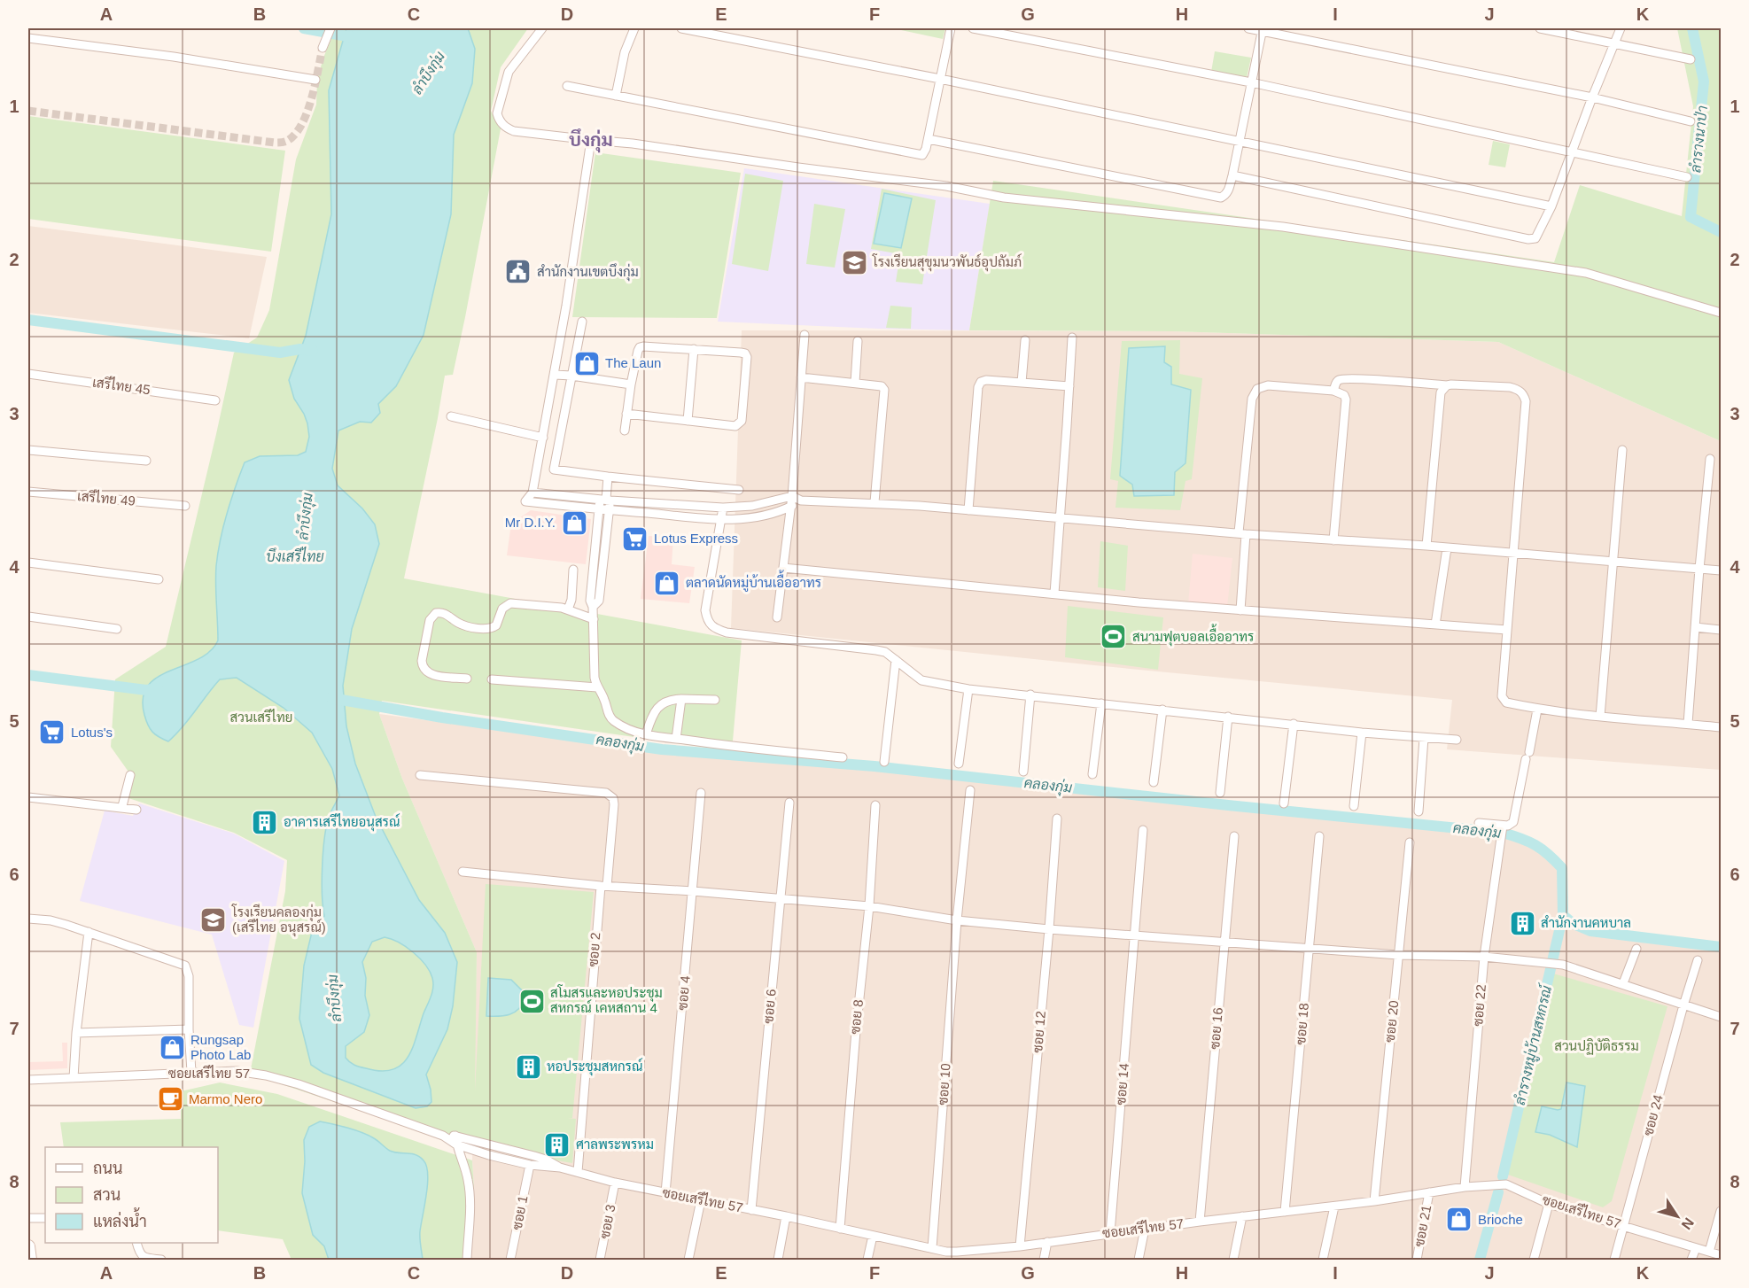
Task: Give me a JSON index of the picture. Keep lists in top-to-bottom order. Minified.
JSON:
{"streets":{"street":["เสรีไทย 45","เสรีไทย 49","ซอย 2","ซอย 4","ซอย 22","ซอย 6","ซอย 8","ซอย 20","ซอย 18","ซอย 16","ซอย 12","ซอยเสรีไทย 57","ซอย 10","ซอย 14","ซอย 24","ซอย 1","ซอย 3","ซอย 21"]},"crossings":[["ซอย 2","ซอยเสรีไทย 57"],["ซอย 4","ซอยเสรีไทย 57"],["ซอย 22","ซอยเสรีไทย 57"],["ซอย 6","ซอยเสรีไทย 57"],["ซอย 8","ซอยเสรีไทย 57"],["ซอย 20","ซอยเสรีไทย 57"],["ซอย 18","ซอยเสรีไทย 57"],["ซอย 16","ซอยเสรีไทย 57"],["ซอย 12","ซอยเสรีไทย 57"],["ซอยเสรีไทย 57","ซอย 10"],["ซอยเสรีไทย 57","ซอย 14"],["ซอยเสรีไทย 57","ซอย 24"],["ซอยเสรีไทย 57","ซอย 1"],["ซอยเสรีไทย 57","ซอย 3"],["ซอยเสรีไทย 57","ซอย 21"]],"districts":["บึงกุ่ม"],"water":["ลำบึงกุ่ม","ลำรางนาป่า","บึงเสรีไทย","คลองกุ่ม","ลำรางหมู่บ้านสหกรณ์"],"parks":["สวนเสรีไทย","สวนปฏิบัติธรรม"],"places":{"school or university":["โรงเรียนสุขุมนวพันธ์อุปถัมภ์","โรงเรียนคลองกุ่ม (เสรีไทย อนุสรณ์)"],"public building":["สำนักงานเขตบึงกุ่ม"],"shop":["The Laun","Mr D.I.Y.","ตลาดนัดหมู่บ้านเอื้ออาทร","Rungsap Photo Lab","Brioche"],"supermarket":["Lotus Express","Lotus's"],"sports":["สนามฟุตบอลเอื้ออาทร","สโมสรและหอประชุม สหกรณ์ เคหสถาน 4"],"building":["อาคารเสรีไทยอนุสรณ์","สำนักงานคหบาล","หอประชุมสหกรณ์","ศาลพระพรหม"],"cafe":["Marmo Nero"]},"legend":["ถนน","สวน","แหล่งน้ำ"],"north":"bottom right","grid":{"columns":["A","B","C","D","E","F","G","H","I","J","K"],"rows":["1","2","3","4","5","6","7","8"]}}
